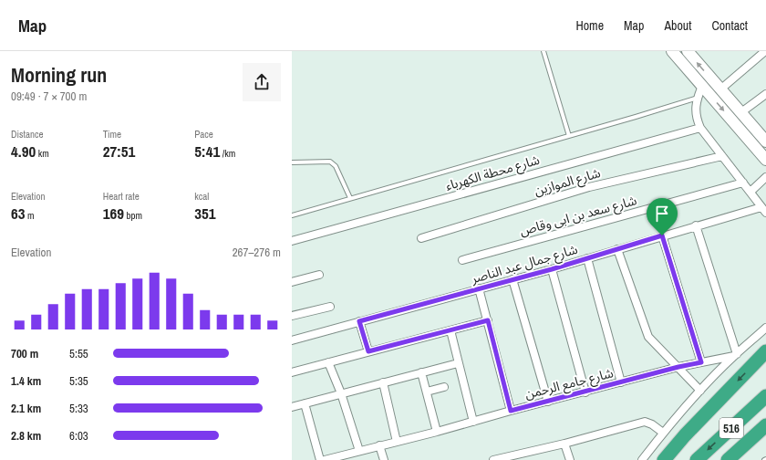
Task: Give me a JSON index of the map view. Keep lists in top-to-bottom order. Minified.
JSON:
{"streets":{"highway":["516"],"street":["شارع محطة الكهرباء","شارع الموازين","شارع سعد بن ابى وقاص","شارع جمال عبد الناصر","شارع جامع الرحمن"]},"page":{"header":"Map","nav":["Home","Map","About","Contact"],"heading":["Morning run","09:49 · 7 × 700 m"],"stats":[["Distance","4.90 km"],["Time","27:51"],["Pace","5:41 /km"],["Elevation","63 m"],["Heart rate","169 bpm"],["kcal","351"]],"chart":["Elevation","267–276 m"],"list":[{"name":"700 m","note":"5:55"},{"name":"1.4 km","note":"5:35"},{"name":"2.1 km","note":"5:33"},{"name":"2.8 km","note":"6:03"}]}}
